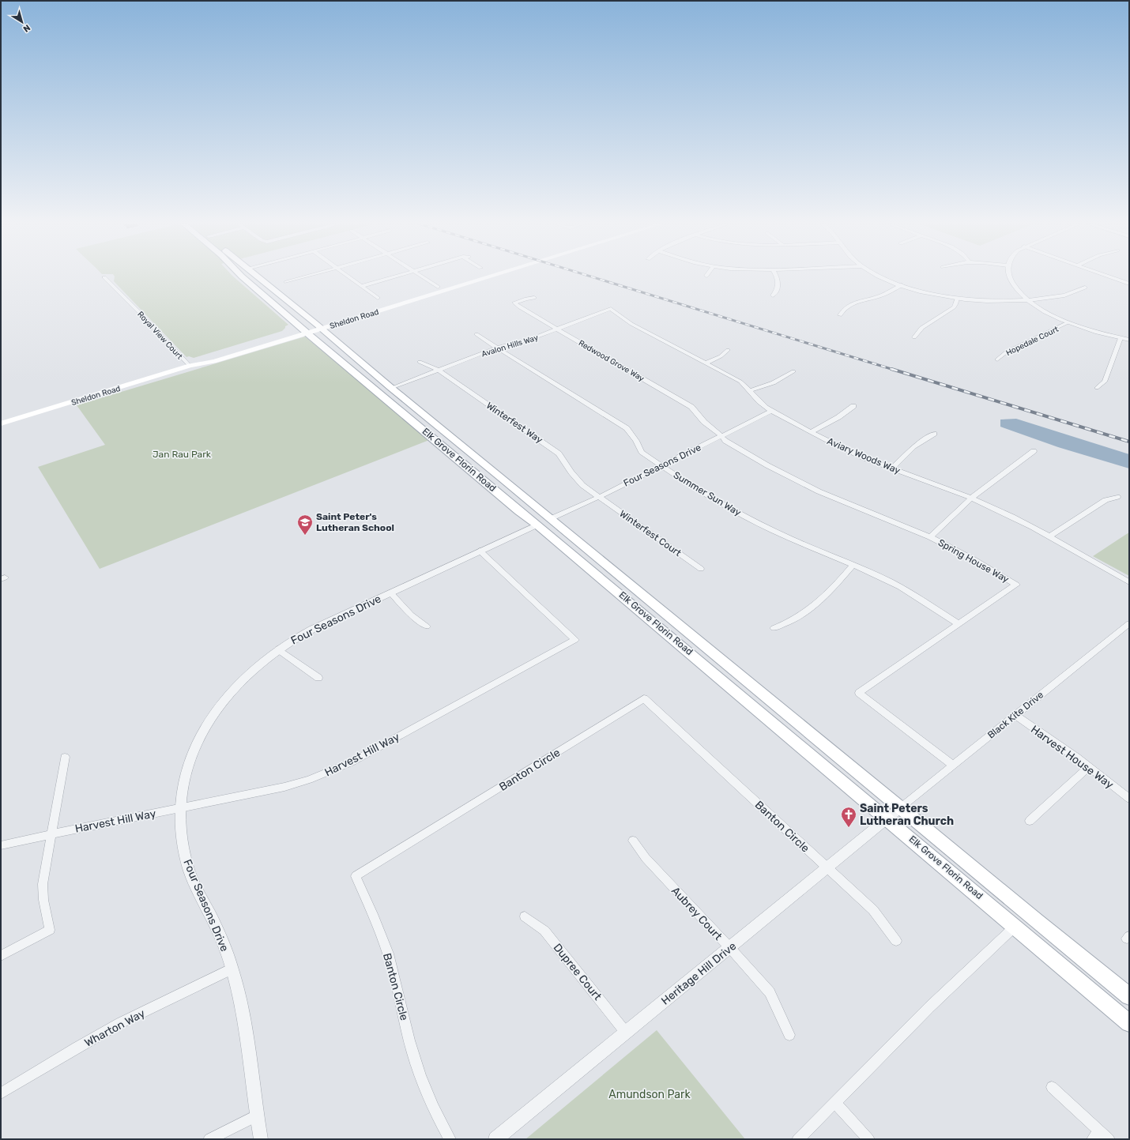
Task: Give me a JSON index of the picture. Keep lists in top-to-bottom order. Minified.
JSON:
{"streets":{"main road":["Sheldon Road","Elk Grove Florin Road"],"street":["Royal View Court","Hopedale Court","Avalon Hills Way","Redwood Grove Way","Winterfest Way","Aviary Woods Way","Four Seasons Drive","Summer Sun Way","Winterfest Court","Spring House Way","Black Kite Drive","Harvest Hill Way","Harvest House Way","Banton Circle","Aubrey Court","Dupree Court","Heritage Hill Drive","Wharton Way"]},"crossings":[["Sheldon Road","Royal View Court"],["Sheldon Road","Elk Grove Florin Road"],["Avalon Hills Way","Redwood Grove Way"],["Avalon Hills Way","Winterfest Way"],["Avalon Hills Way","Aviary Woods Way"],["Avalon Hills Way","Elk Grove Florin Road"],["Avalon Hills Way","Summer Sun Way"],["Redwood Grove Way","Four Seasons Drive"],["Redwood Grove Way","Spring House Way"],["Winterfest Way","Four Seasons Drive"],["Winterfest Way","Winterfest Court"],["Aviary Woods Way","Four Seasons Drive"],["Elk Grove Florin Road","Four Seasons Drive"],["Elk Grove Florin Road","Black Kite Drive"],["Elk Grove Florin Road","Heritage Hill Drive"],["Four Seasons Drive","Summer Sun Way"],["Four Seasons Drive","Winterfest Court"],["Four Seasons Drive","Spring House Way"],["Four Seasons Drive","Harvest Hill Way"],["Four Seasons Drive","Wharton Way"],["Summer Sun Way","Spring House Way"],["Spring House Way","Black Kite Drive"],["Black Kite Drive","Harvest House Way"],["Black Kite Drive","Heritage Hill Drive"],["Banton Circle","Heritage Hill Drive"],["Aubrey Court","Heritage Hill Drive"],["Dupree Court","Heritage Hill Drive"]],"parks":["Jan Rau Park","Amundson Park"],"places":{"school or university":["Saint Peter's Lutheran School"],"church":["Saint Peters Lutheran Church"]},"north":"bottom right"}
